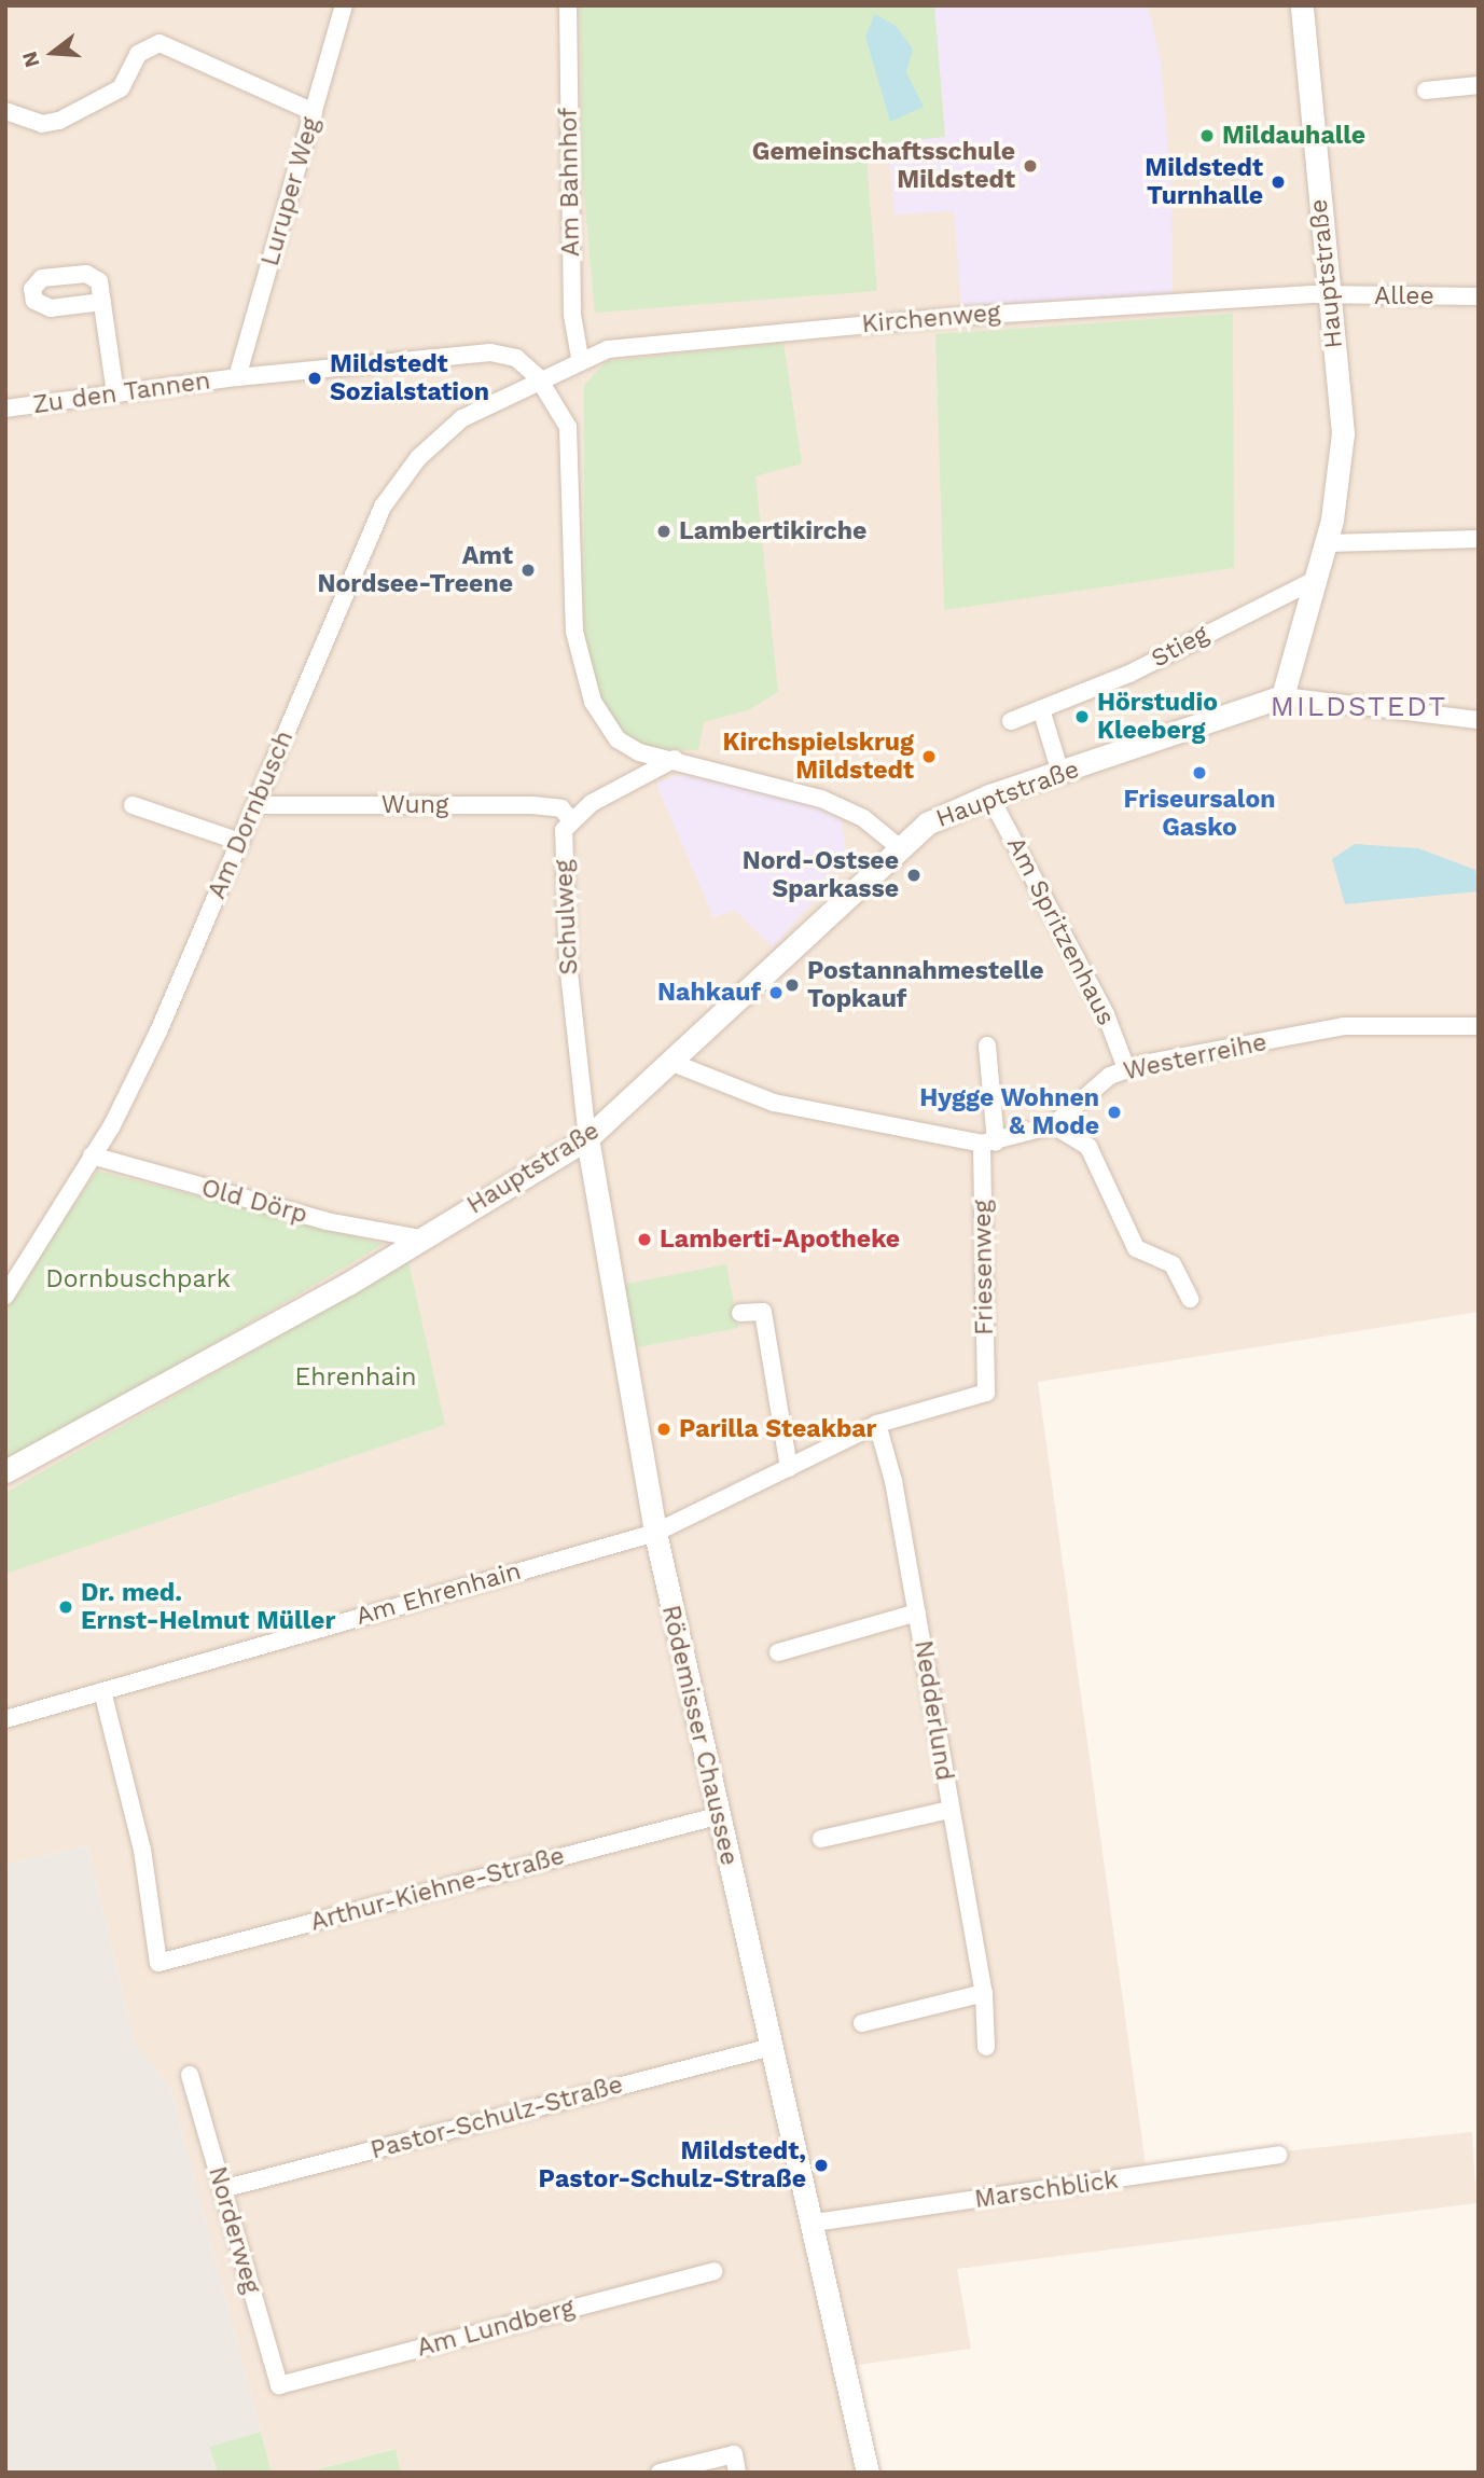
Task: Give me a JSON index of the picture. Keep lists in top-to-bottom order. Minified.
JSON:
{"streets":{"street":["Am Bahnhof","Luruper Weg","Hauptstraße","Allee","Kirchenweg","Zu den Tannen","Stieg","Wung","Am Dornbusch","Schulweg","Am Spritzenhaus","Westerreihe","Old Dörp","Friesenweg","Am Ehrenhain","Nedderlund","Rödemisser Chaussee","Arthur-Kiehne-Straße","Pastor-Schulz-Straße","Marschblick","Norderweg","Am Lundberg"]},"crossings":[["Am Bahnhof","Kirchenweg"],["Luruper Weg","Zu den Tannen"],["Hauptstraße","Allee"],["Hauptstraße","Kirchenweg"],["Hauptstraße","Stieg"],["Hauptstraße","Schulweg"],["Hauptstraße","Am Spritzenhaus"],["Hauptstraße","Westerreihe"],["Hauptstraße","Old Dörp"],["Hauptstraße","Rödemisser Chaussee"],["Allee","Kirchenweg"],["Kirchenweg","Am Dornbusch"],["Wung","Am Dornbusch"],["Wung","Schulweg"],["Am Dornbusch","Old Dörp"],["Schulweg","Rödemisser Chaussee"],["Am Spritzenhaus","Westerreihe"],["Westerreihe","Friesenweg"],["Friesenweg","Am Ehrenhain"],["Am Ehrenhain","Nedderlund"],["Am Ehrenhain","Rödemisser Chaussee"],["Am Ehrenhain","Arthur-Kiehne-Straße"],["Rödemisser Chaussee","Arthur-Kiehne-Straße"],["Rödemisser Chaussee","Pastor-Schulz-Straße"],["Rödemisser Chaussee","Marschblick"],["Pastor-Schulz-Straße","Norderweg"],["Norderweg","Am Lundberg"]],"districts":["MILDSTEDT"],"parks":["Dornbuschpark","Ehrenhain"],"places":["Mildauhalle","Gemeinschaftsschule Mildstedt","Mildstedt Turnhalle","Mildstedt Sozialstation","Lambertikirche","Amt Nordsee-Treene","Hörstudio Kleeberg","Kirchspielskrug Mildstedt","Friseursalon Gasko","Nord-Ostsee Sparkasse","Postannahmestelle Topkauf","Nahkauf","Hygge Wohnen & Mode","Lamberti-Apotheke","Parilla Steakbar","Dr. med. Ernst-Helmut Müller","Mildstedt, Pastor-Schulz-Straße"],"north":"left"}
